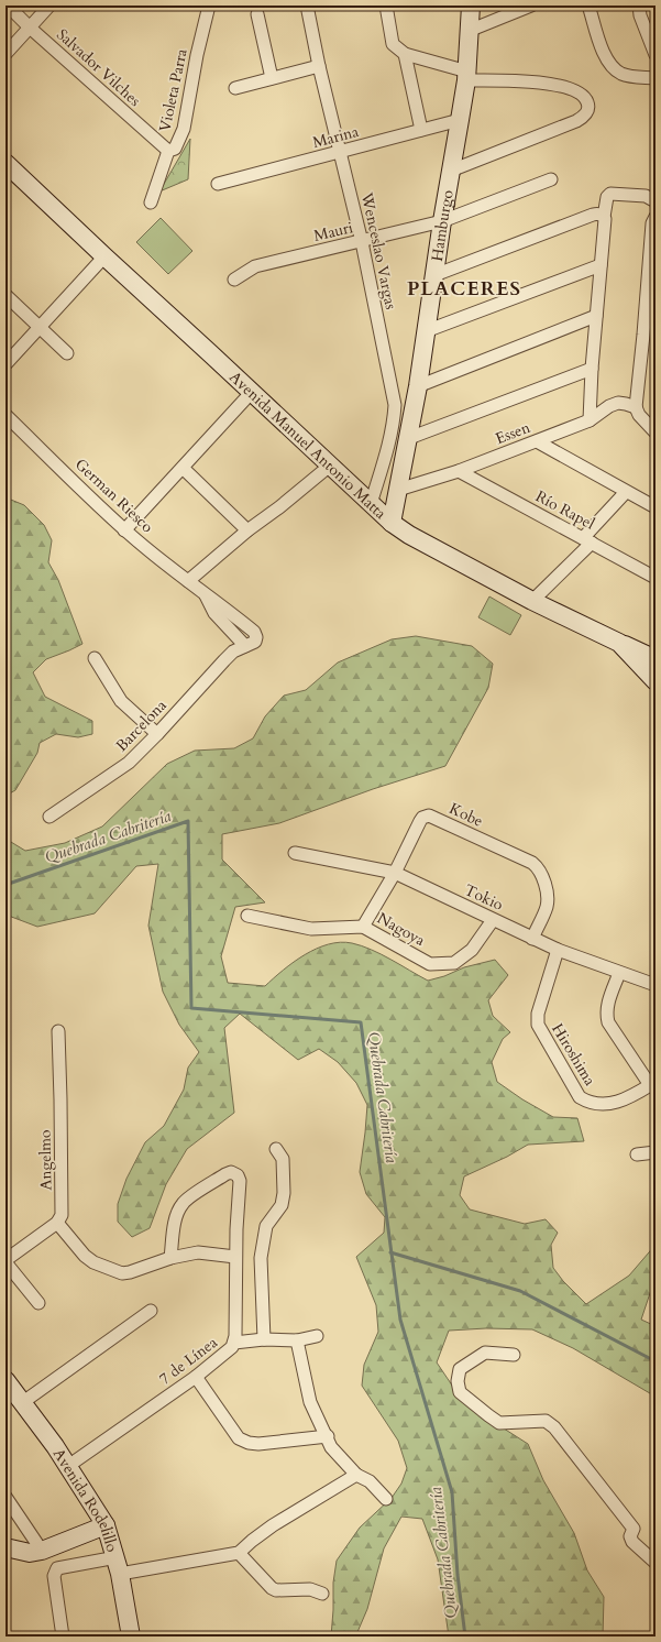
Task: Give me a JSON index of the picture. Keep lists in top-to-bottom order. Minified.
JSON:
{"streets":{"street":["Salvador Vilches","Violeta Parra","Marina","Hamburgo","Mauri","Wenceslao Vargas","Essen","Avenida Manuel Antonio Matta","German Riesco","Río Rapel","Barcelona","Kobe","Tokio","Nagoya","Hiroshima","Angelmo","7 de Línea","Avenida Rodelillo"]},"crossings":[["Salvador Vilches","Violeta Parra"],["Marina","Hamburgo"],["Marina","Wenceslao Vargas"],["Hamburgo","Mauri"],["Hamburgo","Essen"],["Hamburgo","Avenida Manuel Antonio Matta"],["Mauri","Wenceslao Vargas"],["Wenceslao Vargas","Avenida Manuel Antonio Matta"],["Essen","Río Rapel"],["German Riesco","Barcelona"],["Kobe","Tokio"],["Kobe","Nagoya"],["Tokio","Nagoya"],["Tokio","Hiroshima"],["7 de Línea","Avenida Rodelillo"]],"districts":["PLACERES"],"water":["Quebrada Cabritería"]}
